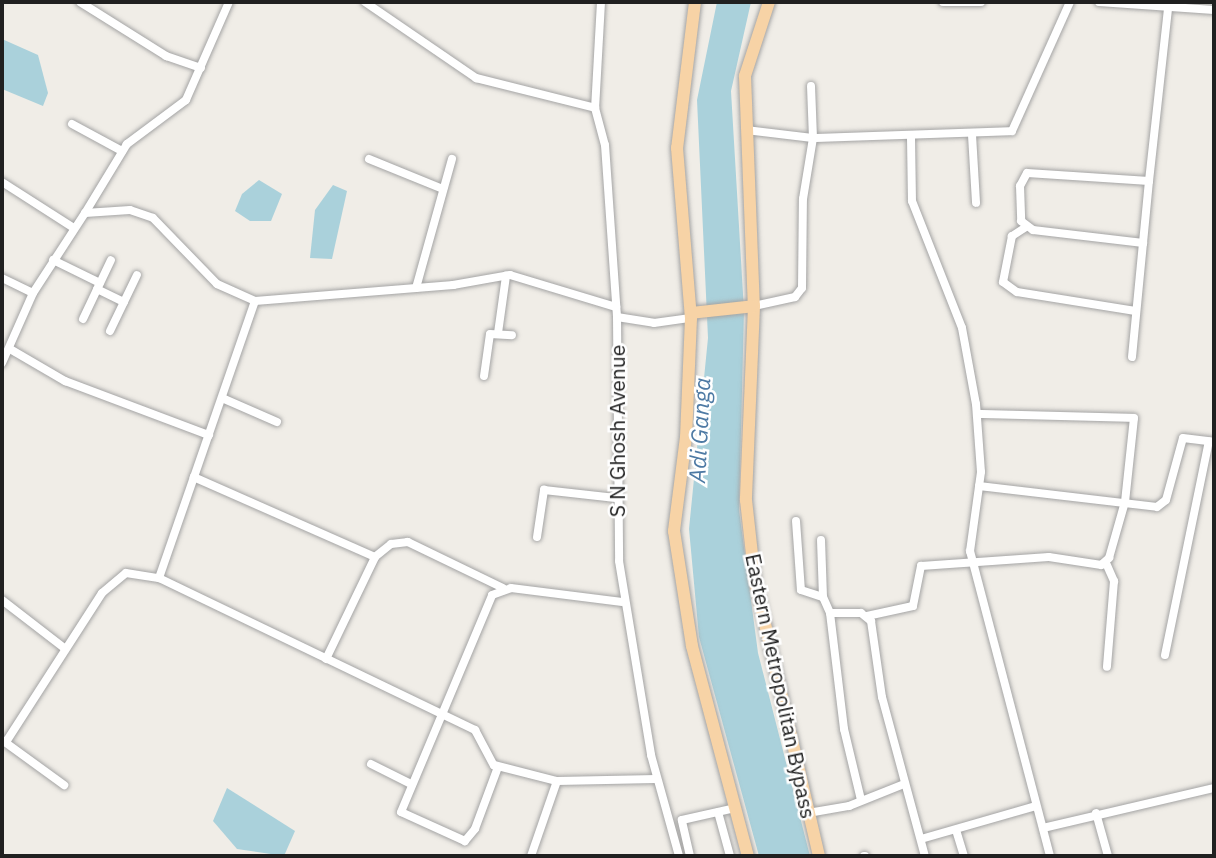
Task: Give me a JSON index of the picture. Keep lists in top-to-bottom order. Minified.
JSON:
{"streets":{"main road":["Eastern Metropolitan Bypass"],"street":["S N Ghosh Avenue"]},"water":["Adi Ganga"]}
